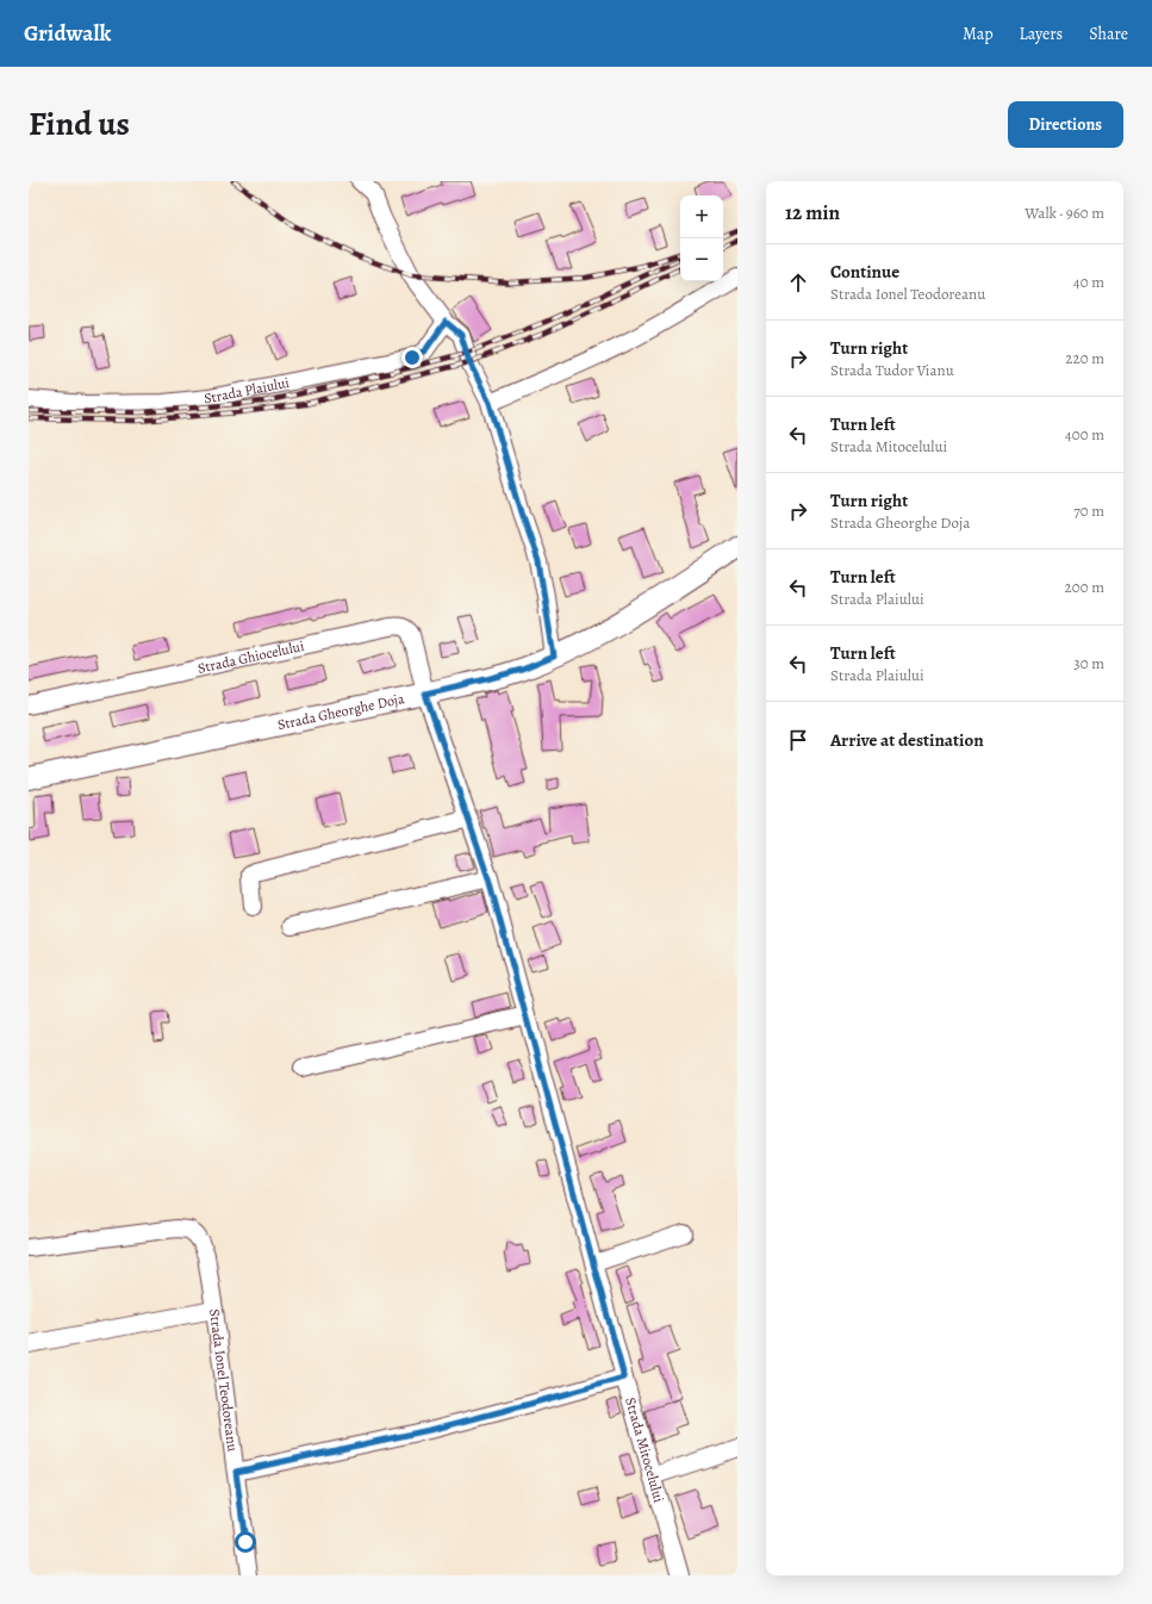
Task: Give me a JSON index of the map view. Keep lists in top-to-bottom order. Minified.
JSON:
{"streets":{"main road":["Strada Gheorghe Doja"],"street":["Strada Plaiului","Strada Ghiocelului","Strada Ionel Teodoreanu","Strada Mitocelului"]},"crossings":[["Strada Ghiocelului","Strada Gheorghe Doja"],["Strada Ghiocelului","Strada Mitocelului"],["Strada Gheorghe Doja","Strada Mitocelului"]],"page":{"header":"Gridwalk","nav":["Map","Layers","Share"],"title":"Find us","buttons":"Directions","heading":["12 min","Walk · 960 m"],"map_buttons":["+","−"],"list":[["Continue","Strada Ionel Teodoreanu","40 m"],["Turn right","Strada Tudor Vianu","220 m"],["Turn left","Strada Mitocelului","400 m"],["Turn right","Strada Gheorghe Doja","70 m"],["Turn left","Strada Plaiului","200 m"],["Turn left","Strada Plaiului","30 m"],"Arrive at destination"]}}
